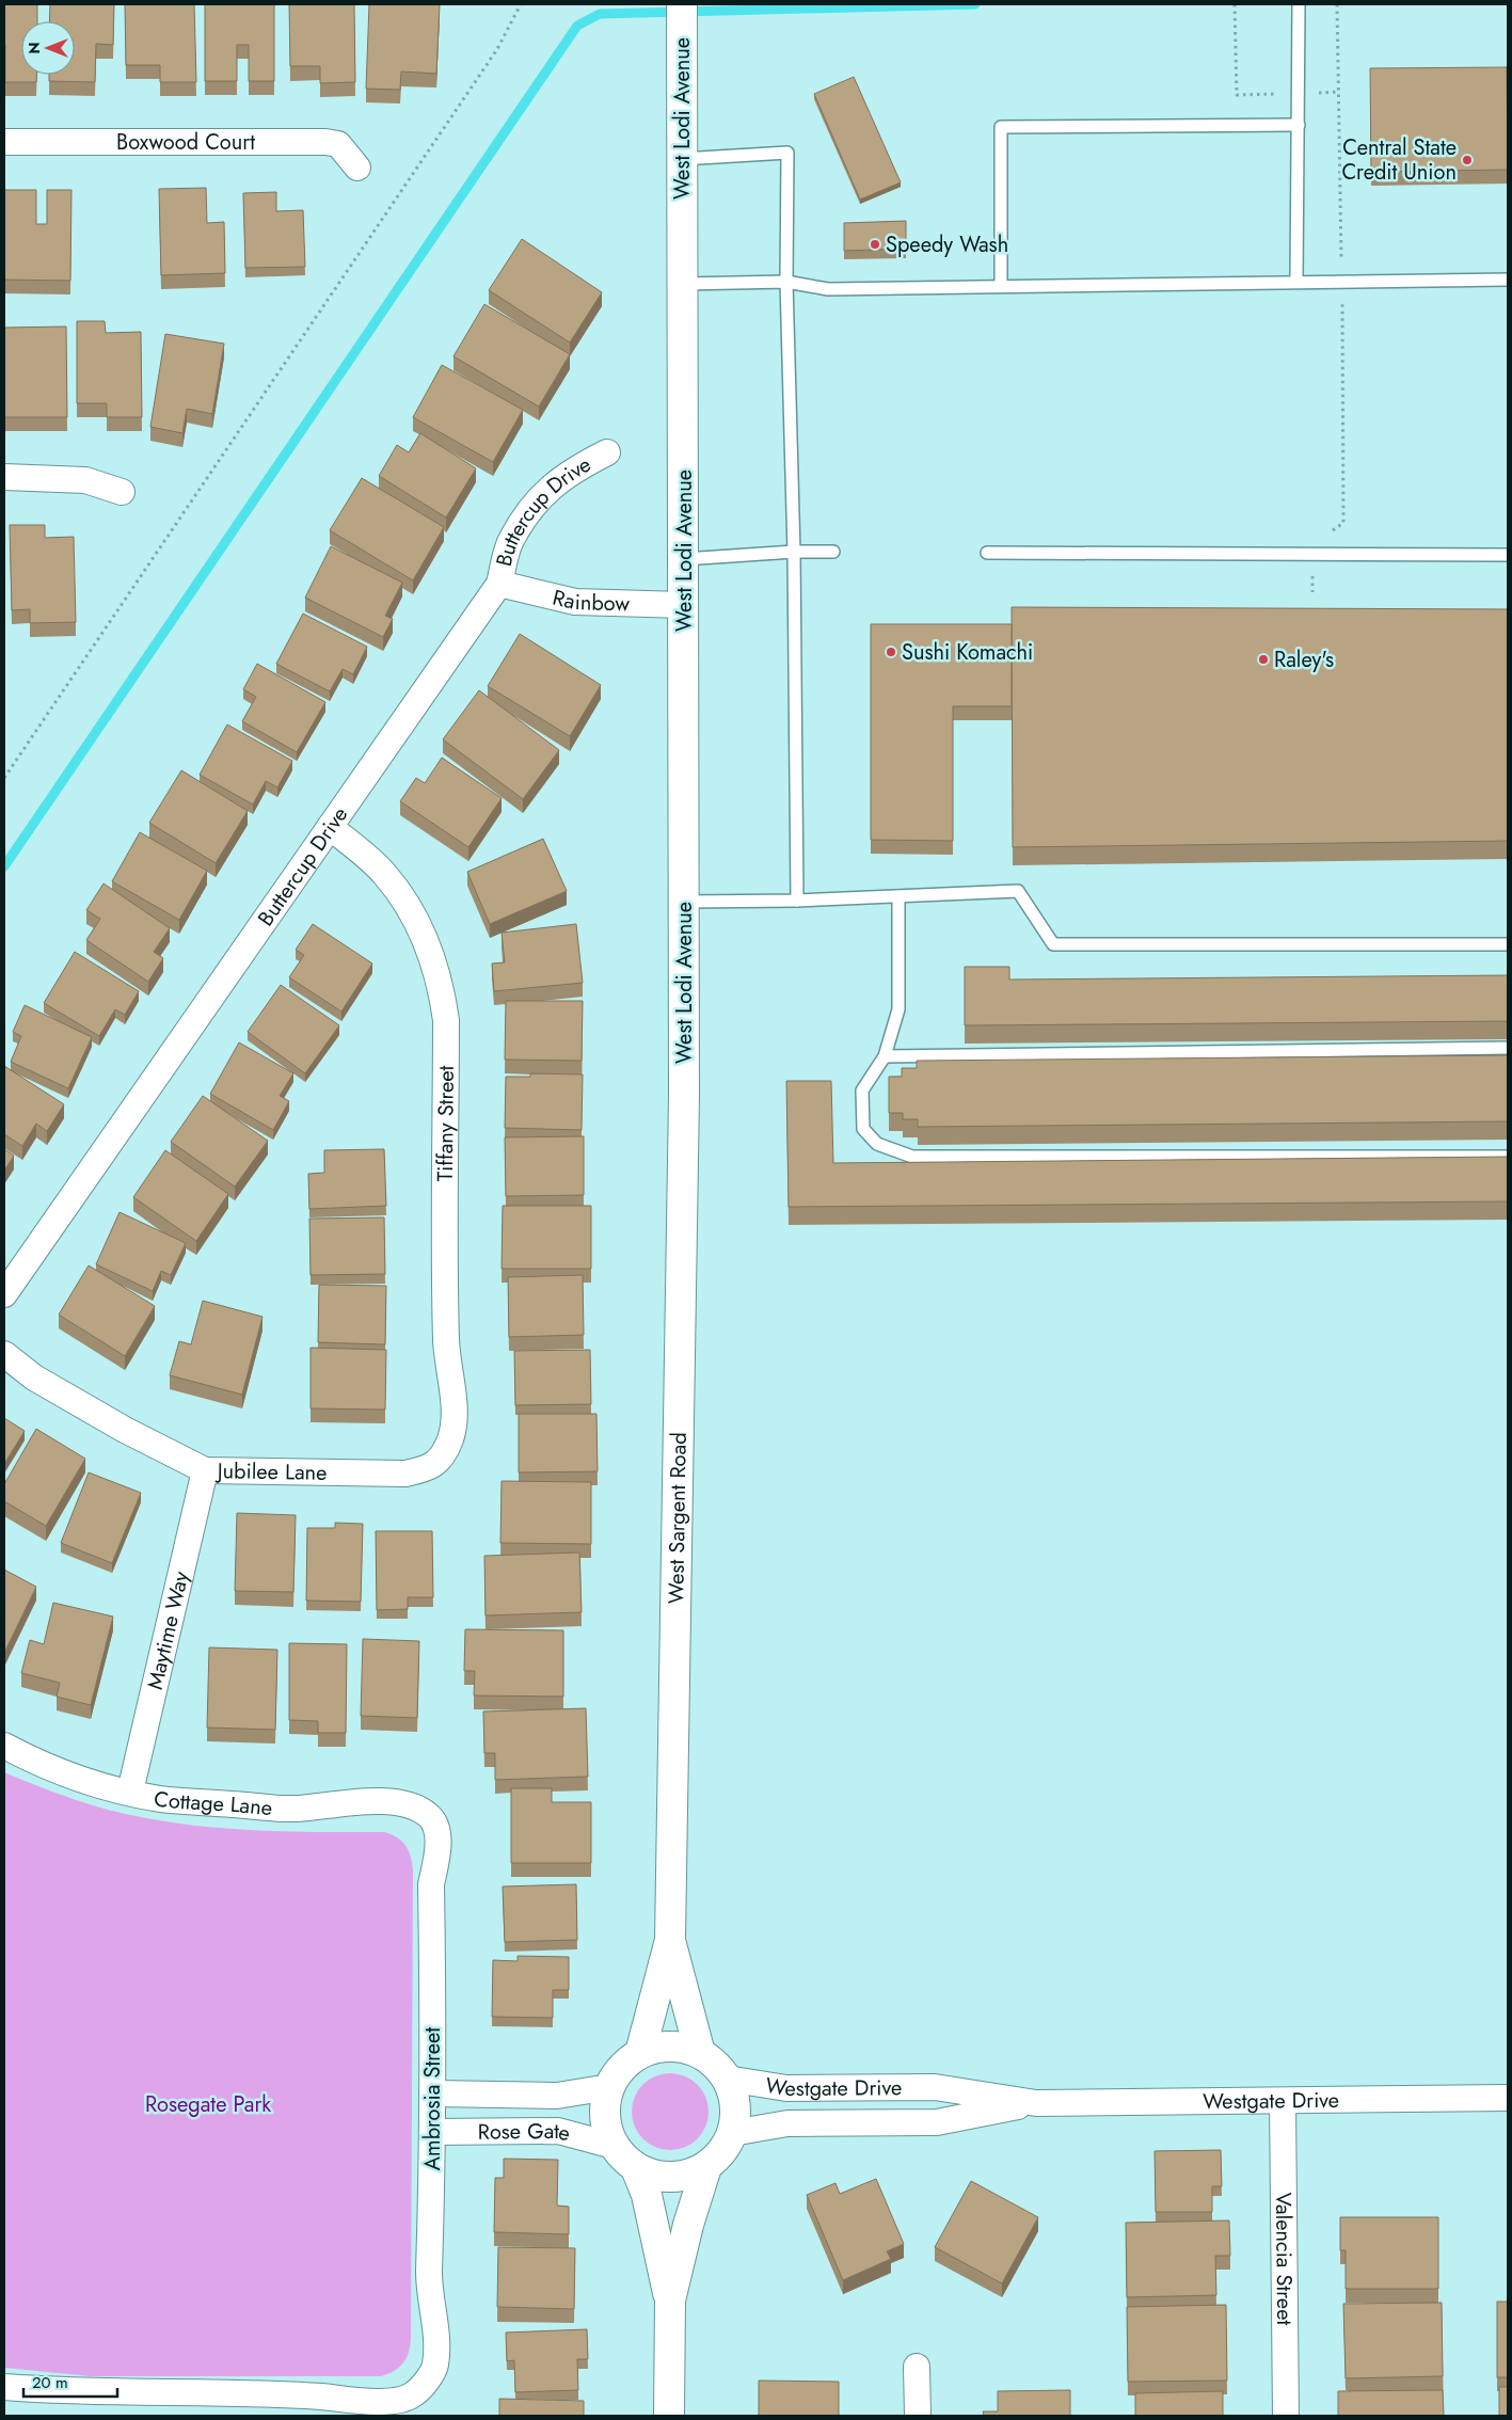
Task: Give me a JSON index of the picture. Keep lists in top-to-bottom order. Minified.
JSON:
{"streets":{"street":["West Lodi Avenue","Boxwood Court","Buttercup Drive","Rainbow","Tiffany Street","Jubilee Lane","West Sargent Road","Maytime Way","Cottage Lane","Westgate Drive","Ambrosia Street","Rose Gate","Valencia Street"]},"crossings":[["West Lodi Avenue","Rainbow"],["West Lodi Avenue","West Sargent Road"],["Buttercup Drive","Rainbow"],["Buttercup Drive","Tiffany Street"],["Tiffany Street","Jubilee Lane"],["Jubilee Lane","Maytime Way"],["West Sargent Road","Westgate Drive"],["West Sargent Road","Rose Gate"],["Maytime Way","Cottage Lane"],["Cottage Lane","Ambrosia Street"],["Westgate Drive","Rose Gate"],["Westgate Drive","Valencia Street"],["Ambrosia Street","Rose Gate"]],"parks":["Rosegate Park"],"places":["Central State Credit Union","Speedy Wash","Sushi Komachi","Raley's"],"scale_bar":"20 m","north":"left"}
